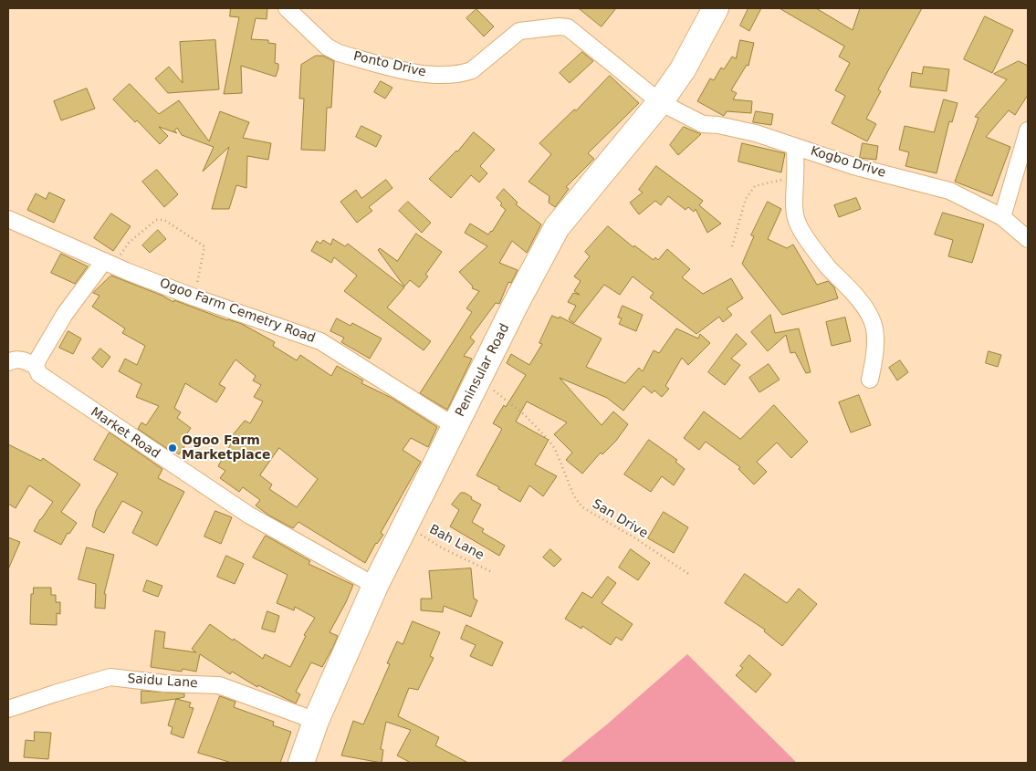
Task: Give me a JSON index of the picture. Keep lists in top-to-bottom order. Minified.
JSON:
{"streets":{"main road":["Peninsular Road"],"street":["Ponto Drive","Kogbo Drive","Ogoo Farm Cemetry Road","Market Road","Saidu Lane"],"path":["San Drive","Bah Lane"]},"crossings":[["Ponto Drive","Kogbo Drive"],["Ponto Drive","Peninsular Road"],["Kogbo Drive","Peninsular Road"],["Ogoo Farm Cemetry Road","Peninsular Road"],["Peninsular Road","Market Road"],["Peninsular Road","San Drive"],["Peninsular Road","Bah Lane"],["Peninsular Road","Saidu Lane"]],"places":["Ogoo Farm Marketplace"]}
